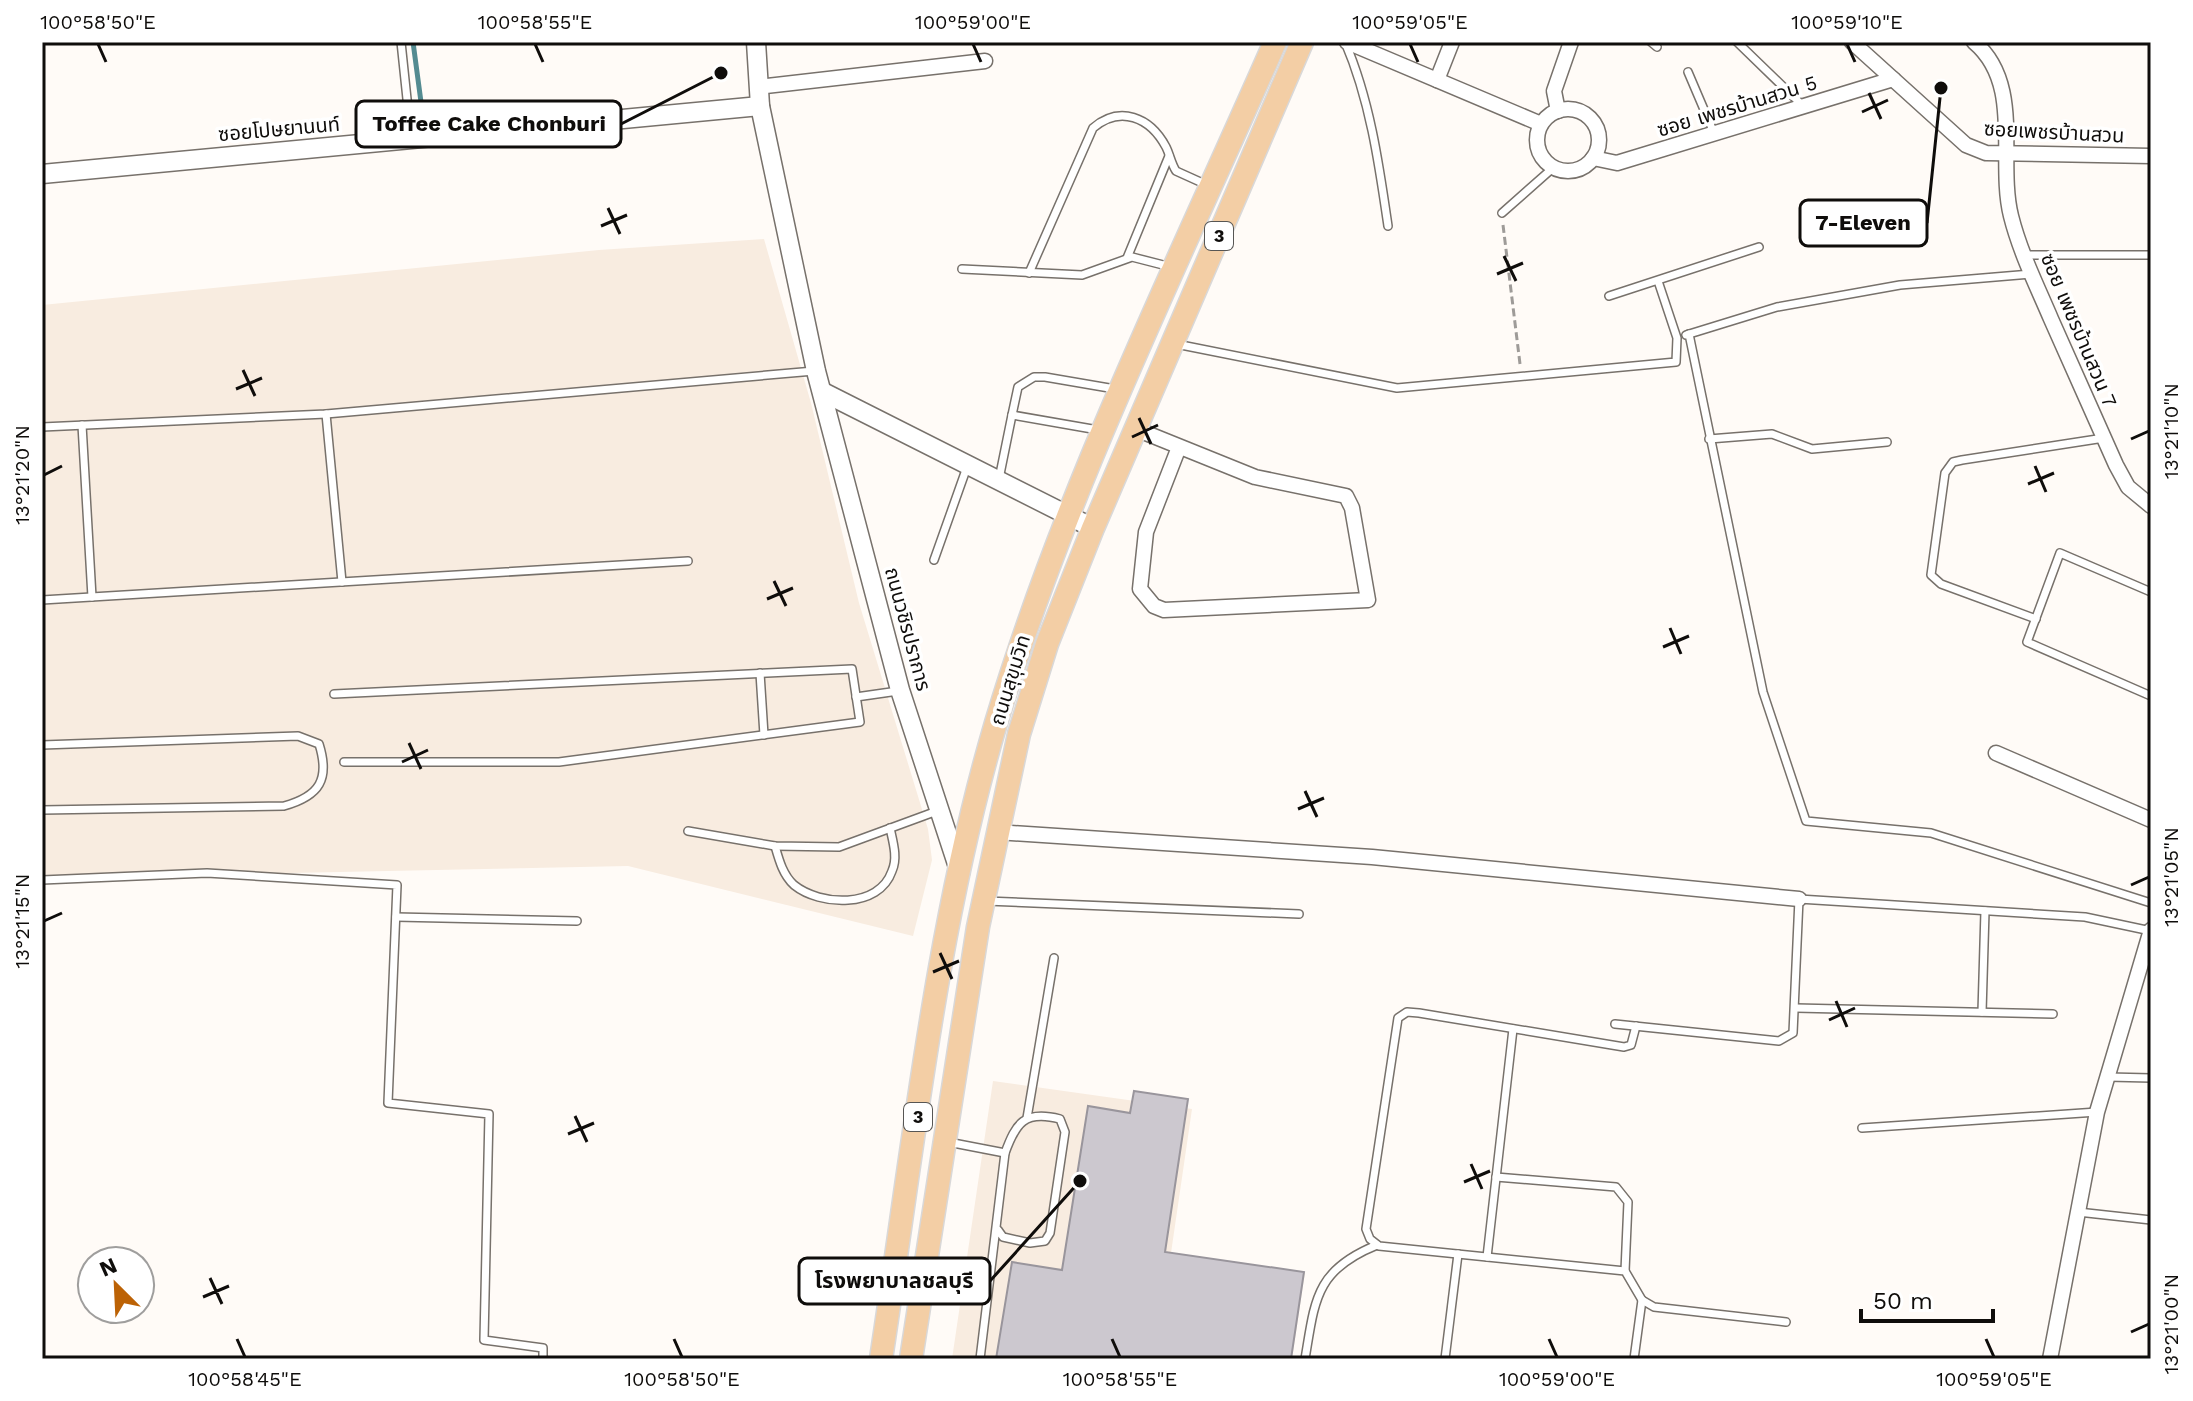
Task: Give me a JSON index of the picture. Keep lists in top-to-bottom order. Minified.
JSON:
{"streets":{"main road":["3","ถนนสุขุมวิท"],"street":["ซอย เพชรบ้านสวน 5","ซอยโปษยานนท์","ซอยเพชรบ้านสวน","ซอย เพชรบ้านสวน 7","ถนนวชิรปราการ"]},"crossings":[["ซอย เพชรบ้านสวน 5","ซอยเพชรบ้านสวน"],["ซอยโปษยานนท์","ถนนวชิรปราการ"],["ซอยเพชรบ้านสวน","ซอย เพชรบ้านสวน 7"],["ถนนวชิรปราการ","ถนนสุขุมวิท"]],"places":["Toffee Cake Chonburi","7-Eleven","โรงพยาบาลชลบุรี"],"scale_bar":"50 m","north":"top left","coordinates":["100°58'50\"E","100°58'55\"E","100°59'00\"E","100°59'05\"E","100°59'10\"E","13°21'10\"N","13°21'20\"N","13°21'05\"N","13°21'15\"N","13°21'00\"N","100°58'45\"E"]}
